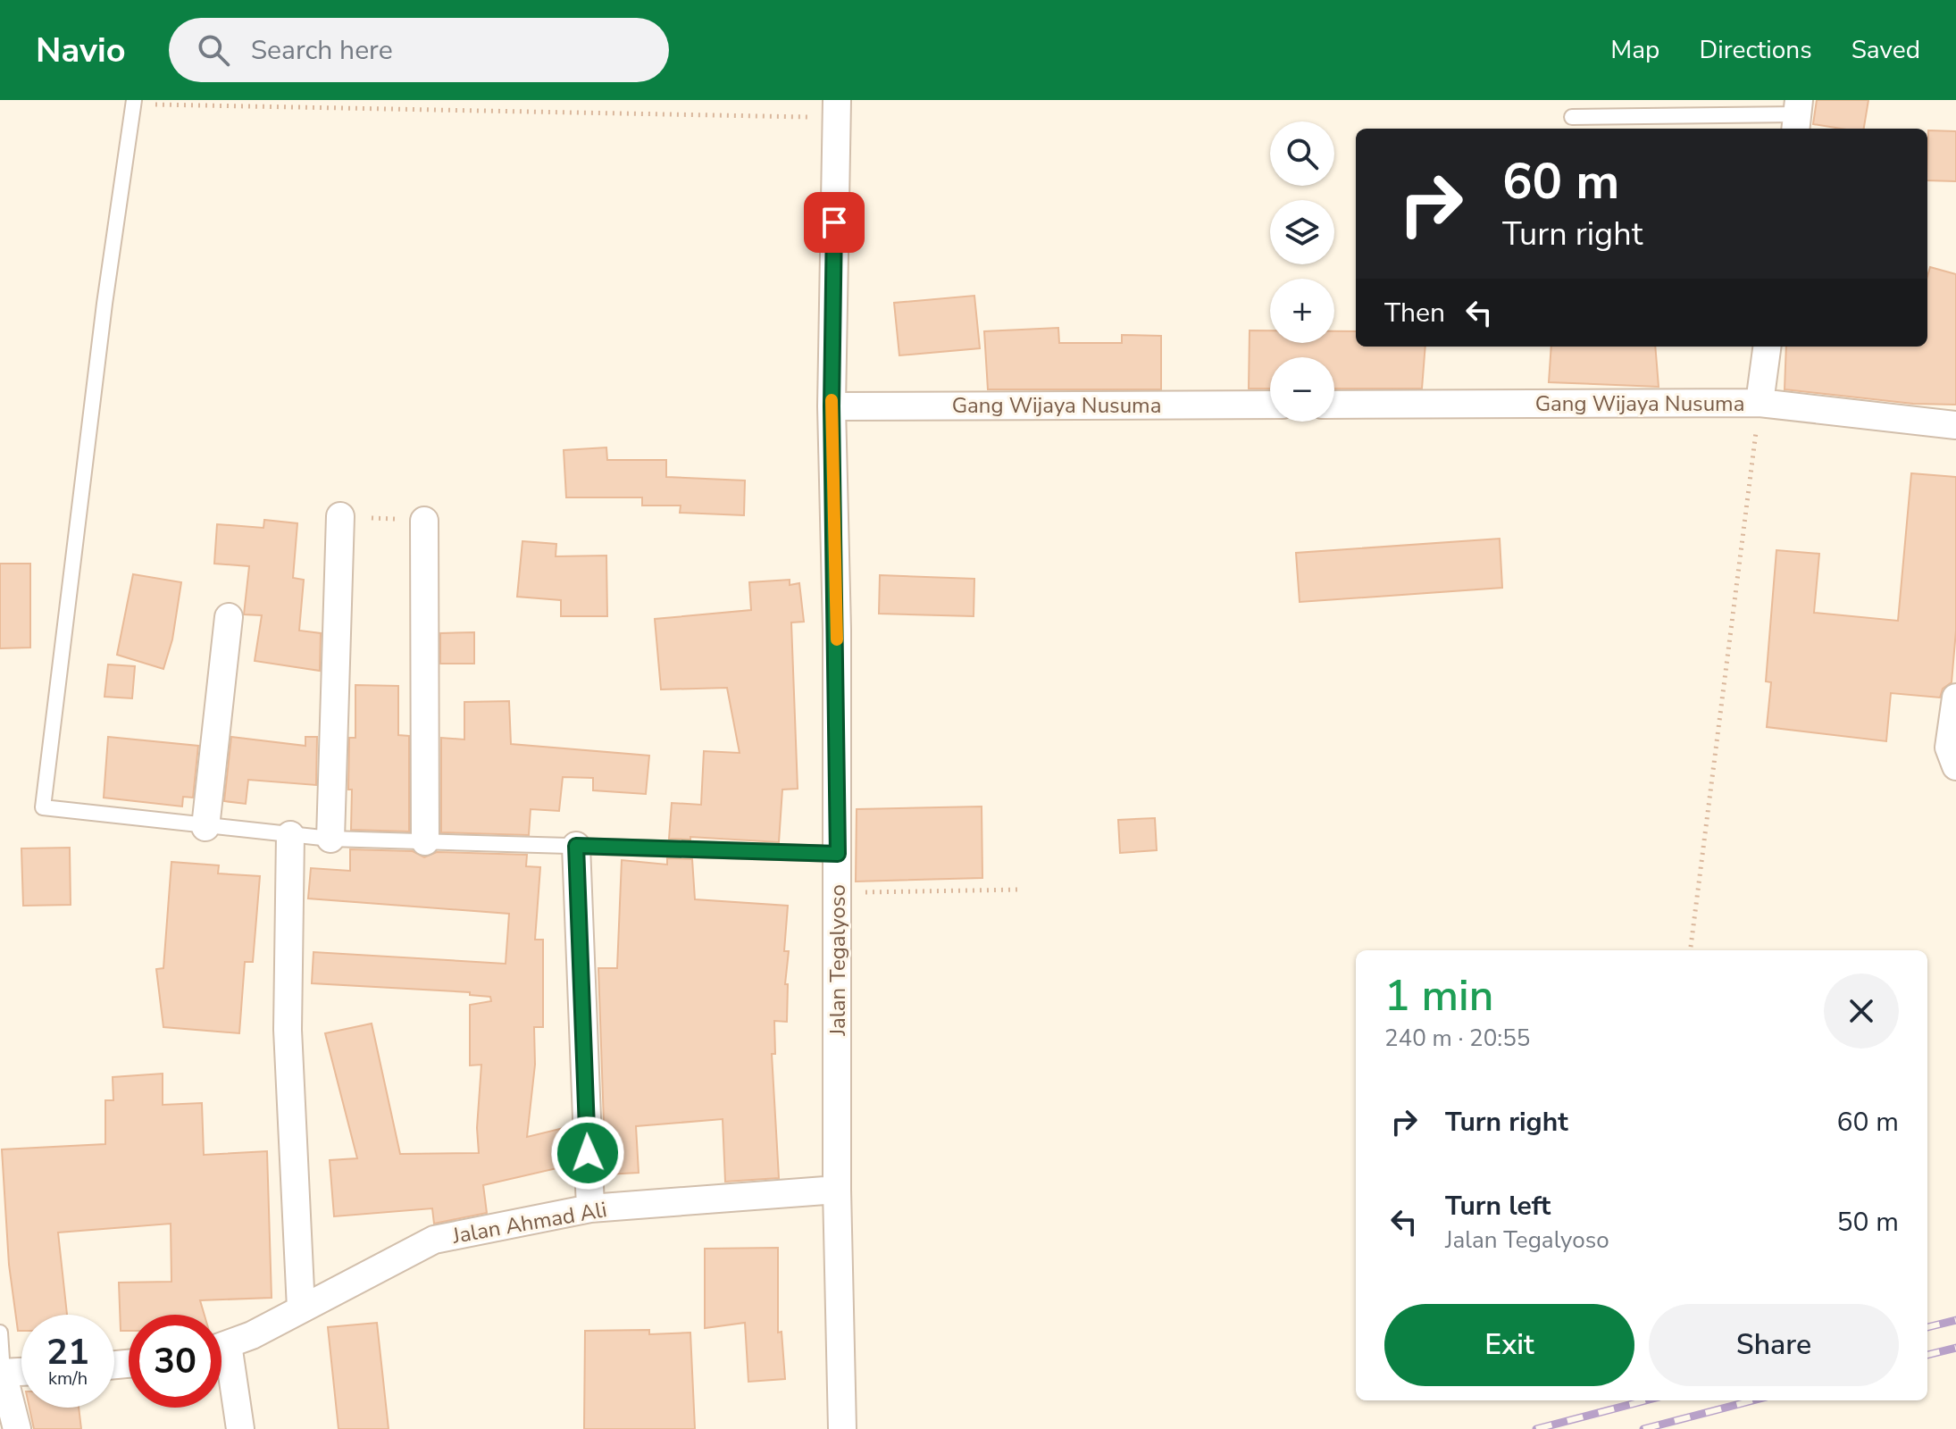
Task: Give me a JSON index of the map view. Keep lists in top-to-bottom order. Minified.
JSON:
{"streets":{"street":["Gang Wijaya Nusuma","Jalan Tegalyoso","Jalan Ahmad Ali"]},"crossings":[["Gang Wijaya Nusuma","Jalan Tegalyoso"],["Jalan Tegalyoso","Jalan Ahmad Ali"]],"page":{"header":"Navio","search":"Search here","nav":["Map","Directions","Saved"],"map_buttons":["+","−"],"turn":["60 m","Turn right"],"then":"Then","heading":["1 min","240 m · 20:55"],"list":[{"name":"Turn right","value":"60 m"},{"name":"Turn left","note":"Jalan Tegalyoso","value":"50 m"}],"buttons":["Exit","Share"],"speed":"21 km/h","limit":"30"}}
